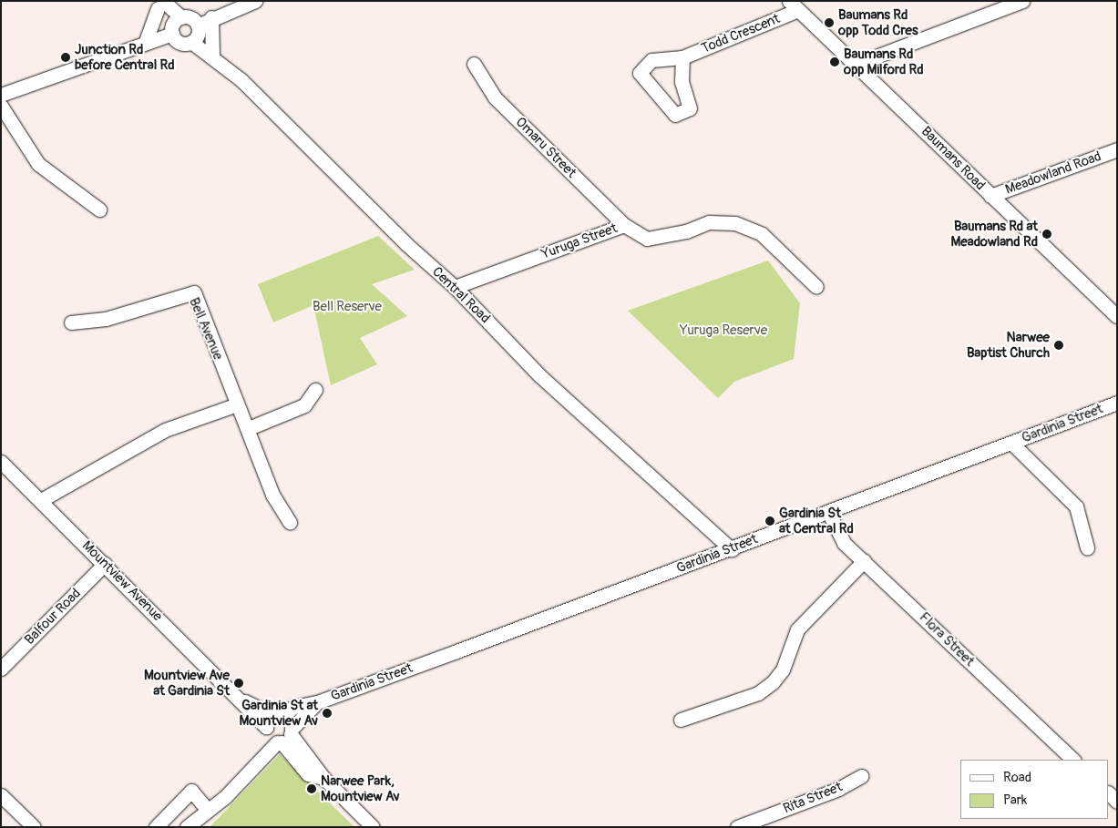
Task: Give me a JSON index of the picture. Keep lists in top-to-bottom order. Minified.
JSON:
{"streets":{"street":["Todd Crescent","Omaru Street","Baumans Road","Meadowland Road","Yuruga Street","Central Road","Bell Avenue","Gardinia Street","Mountview Avenue","Balfour Road","Flora Street","Rita Street"]},"crossings":[["Todd Crescent","Baumans Road"],["Omaru Street","Yuruga Street"],["Baumans Road","Meadowland Road"],["Yuruga Street","Central Road"],["Central Road","Gardinia Street"],["Gardinia Street","Mountview Avenue"],["Gardinia Street","Flora Street"],["Mountview Avenue","Balfour Road"]],"parks":["Bell Reserve","Yuruga Reserve"],"places":["Baumans Rd opp Todd Cres","Junction Rd before Central Rd","Baumans Rd opp Milford Rd","Baumans Rd at Meadowland Rd","Narwee Baptist Church","Gardinia St at Central Rd","Mountview Ave at Gardinia St","Gardinia St at Mountview Av","Narwee Park, Mountview Av"],"legend":["Road","Park"]}
